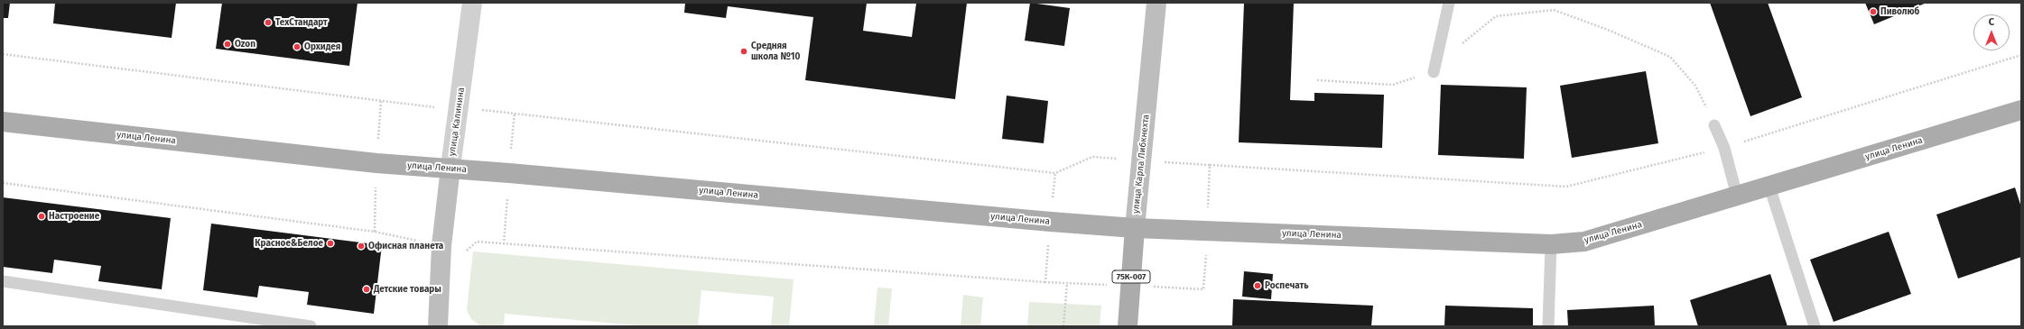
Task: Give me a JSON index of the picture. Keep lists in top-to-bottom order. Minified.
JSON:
{"streets":{"main road":["улица Калинина","улица Ленина","улица Карла Либкнехта","75К-007"]},"crossings":[["улица Калинина","улица Ленина"],["улица Ленина","улица Карла Либкнехта"]],"places":["Пиволюб","ТехСтандарт","Ozon","Орхидея","Средняя школа №10","Настроение","Красное&Белое","Офисная планета","Роспечать","Детские товары"],"north":"top"}
